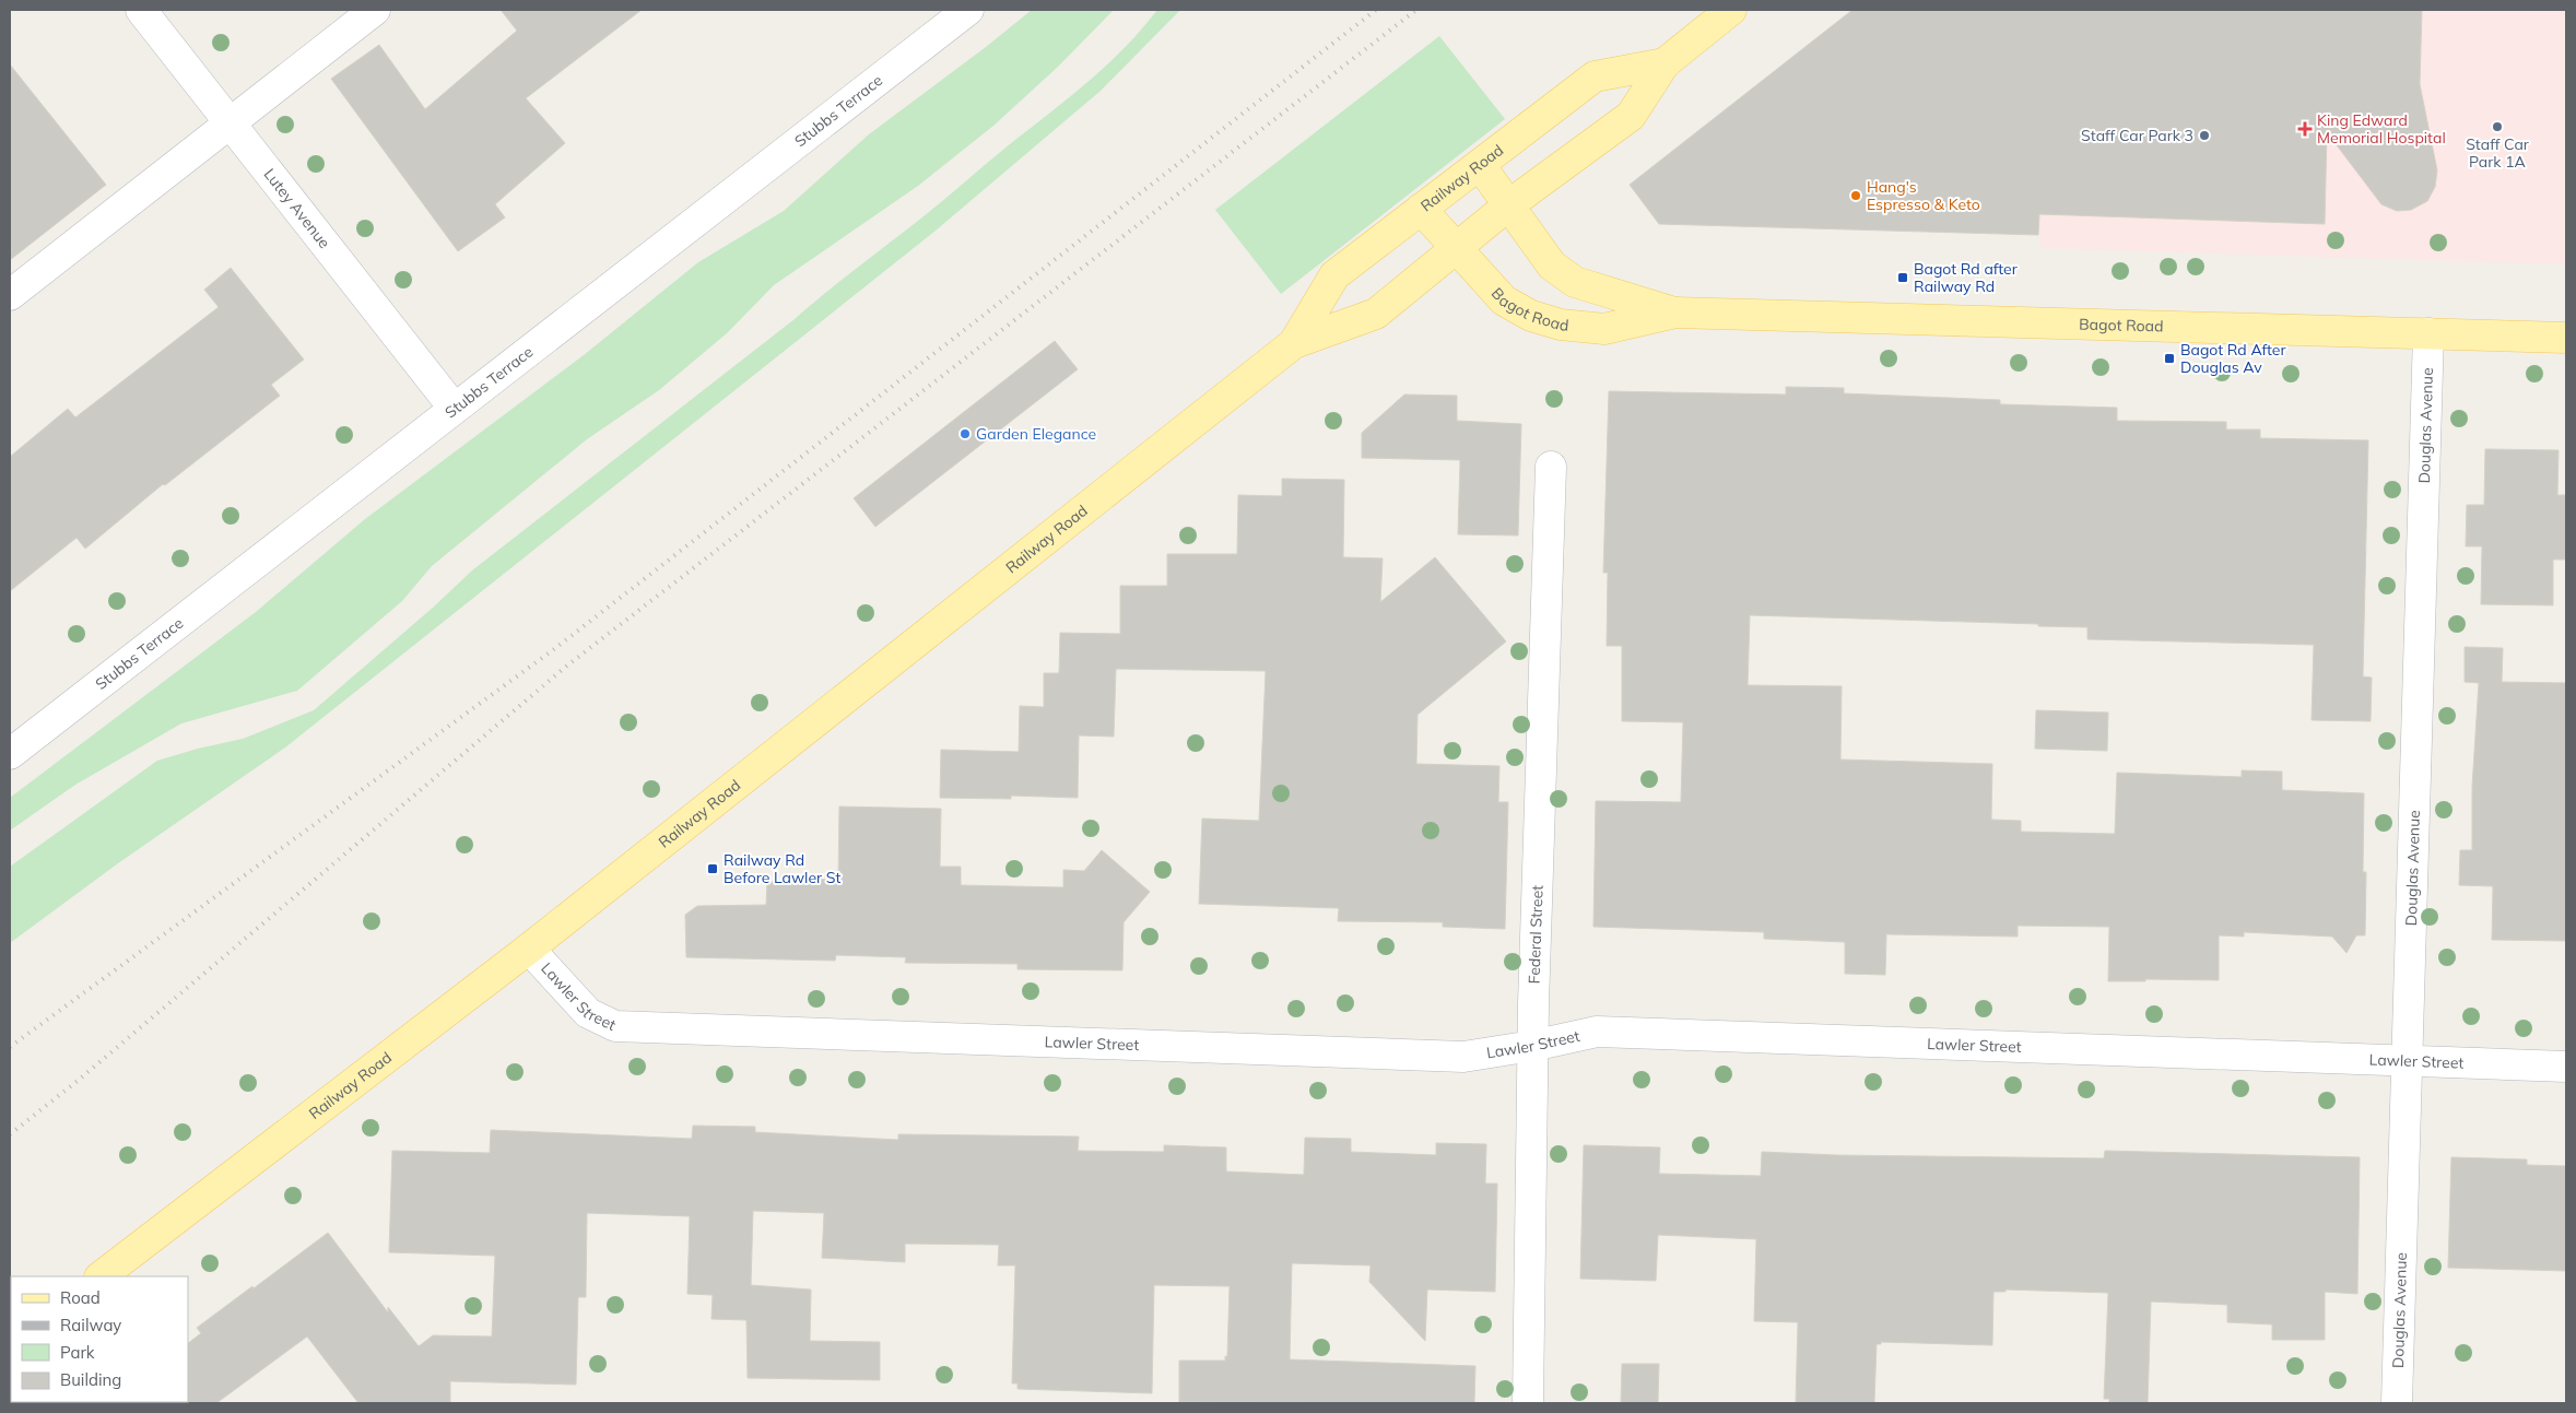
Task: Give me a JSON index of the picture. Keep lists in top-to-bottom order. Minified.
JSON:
{"streets":{"main road":["Railway Road","Bagot Road"],"street":["Stubbs Terrace","Lutey Avenue","Douglas Avenue","Federal Street","Lawler Street"]},"crossings":[["Stubbs Terrace","Lutey Avenue"],["Railway Road","Bagot Road"],["Railway Road","Lawler Street"],["Bagot Road","Douglas Avenue"],["Douglas Avenue","Lawler Street"],["Federal Street","Lawler Street"]],"places":{"other":["Staff Car Park 1A","Staff Car Park 3","Hang's Espresso & Keto","Garden Elegance"],"health":["King Edward Memorial Hospital"],"transit":["Bagot Rd after Railway Rd","Bagot Rd After Douglas Av","Railway Rd Before Lawler St"]},"legend":["Road","Railway","Park","Building"]}
